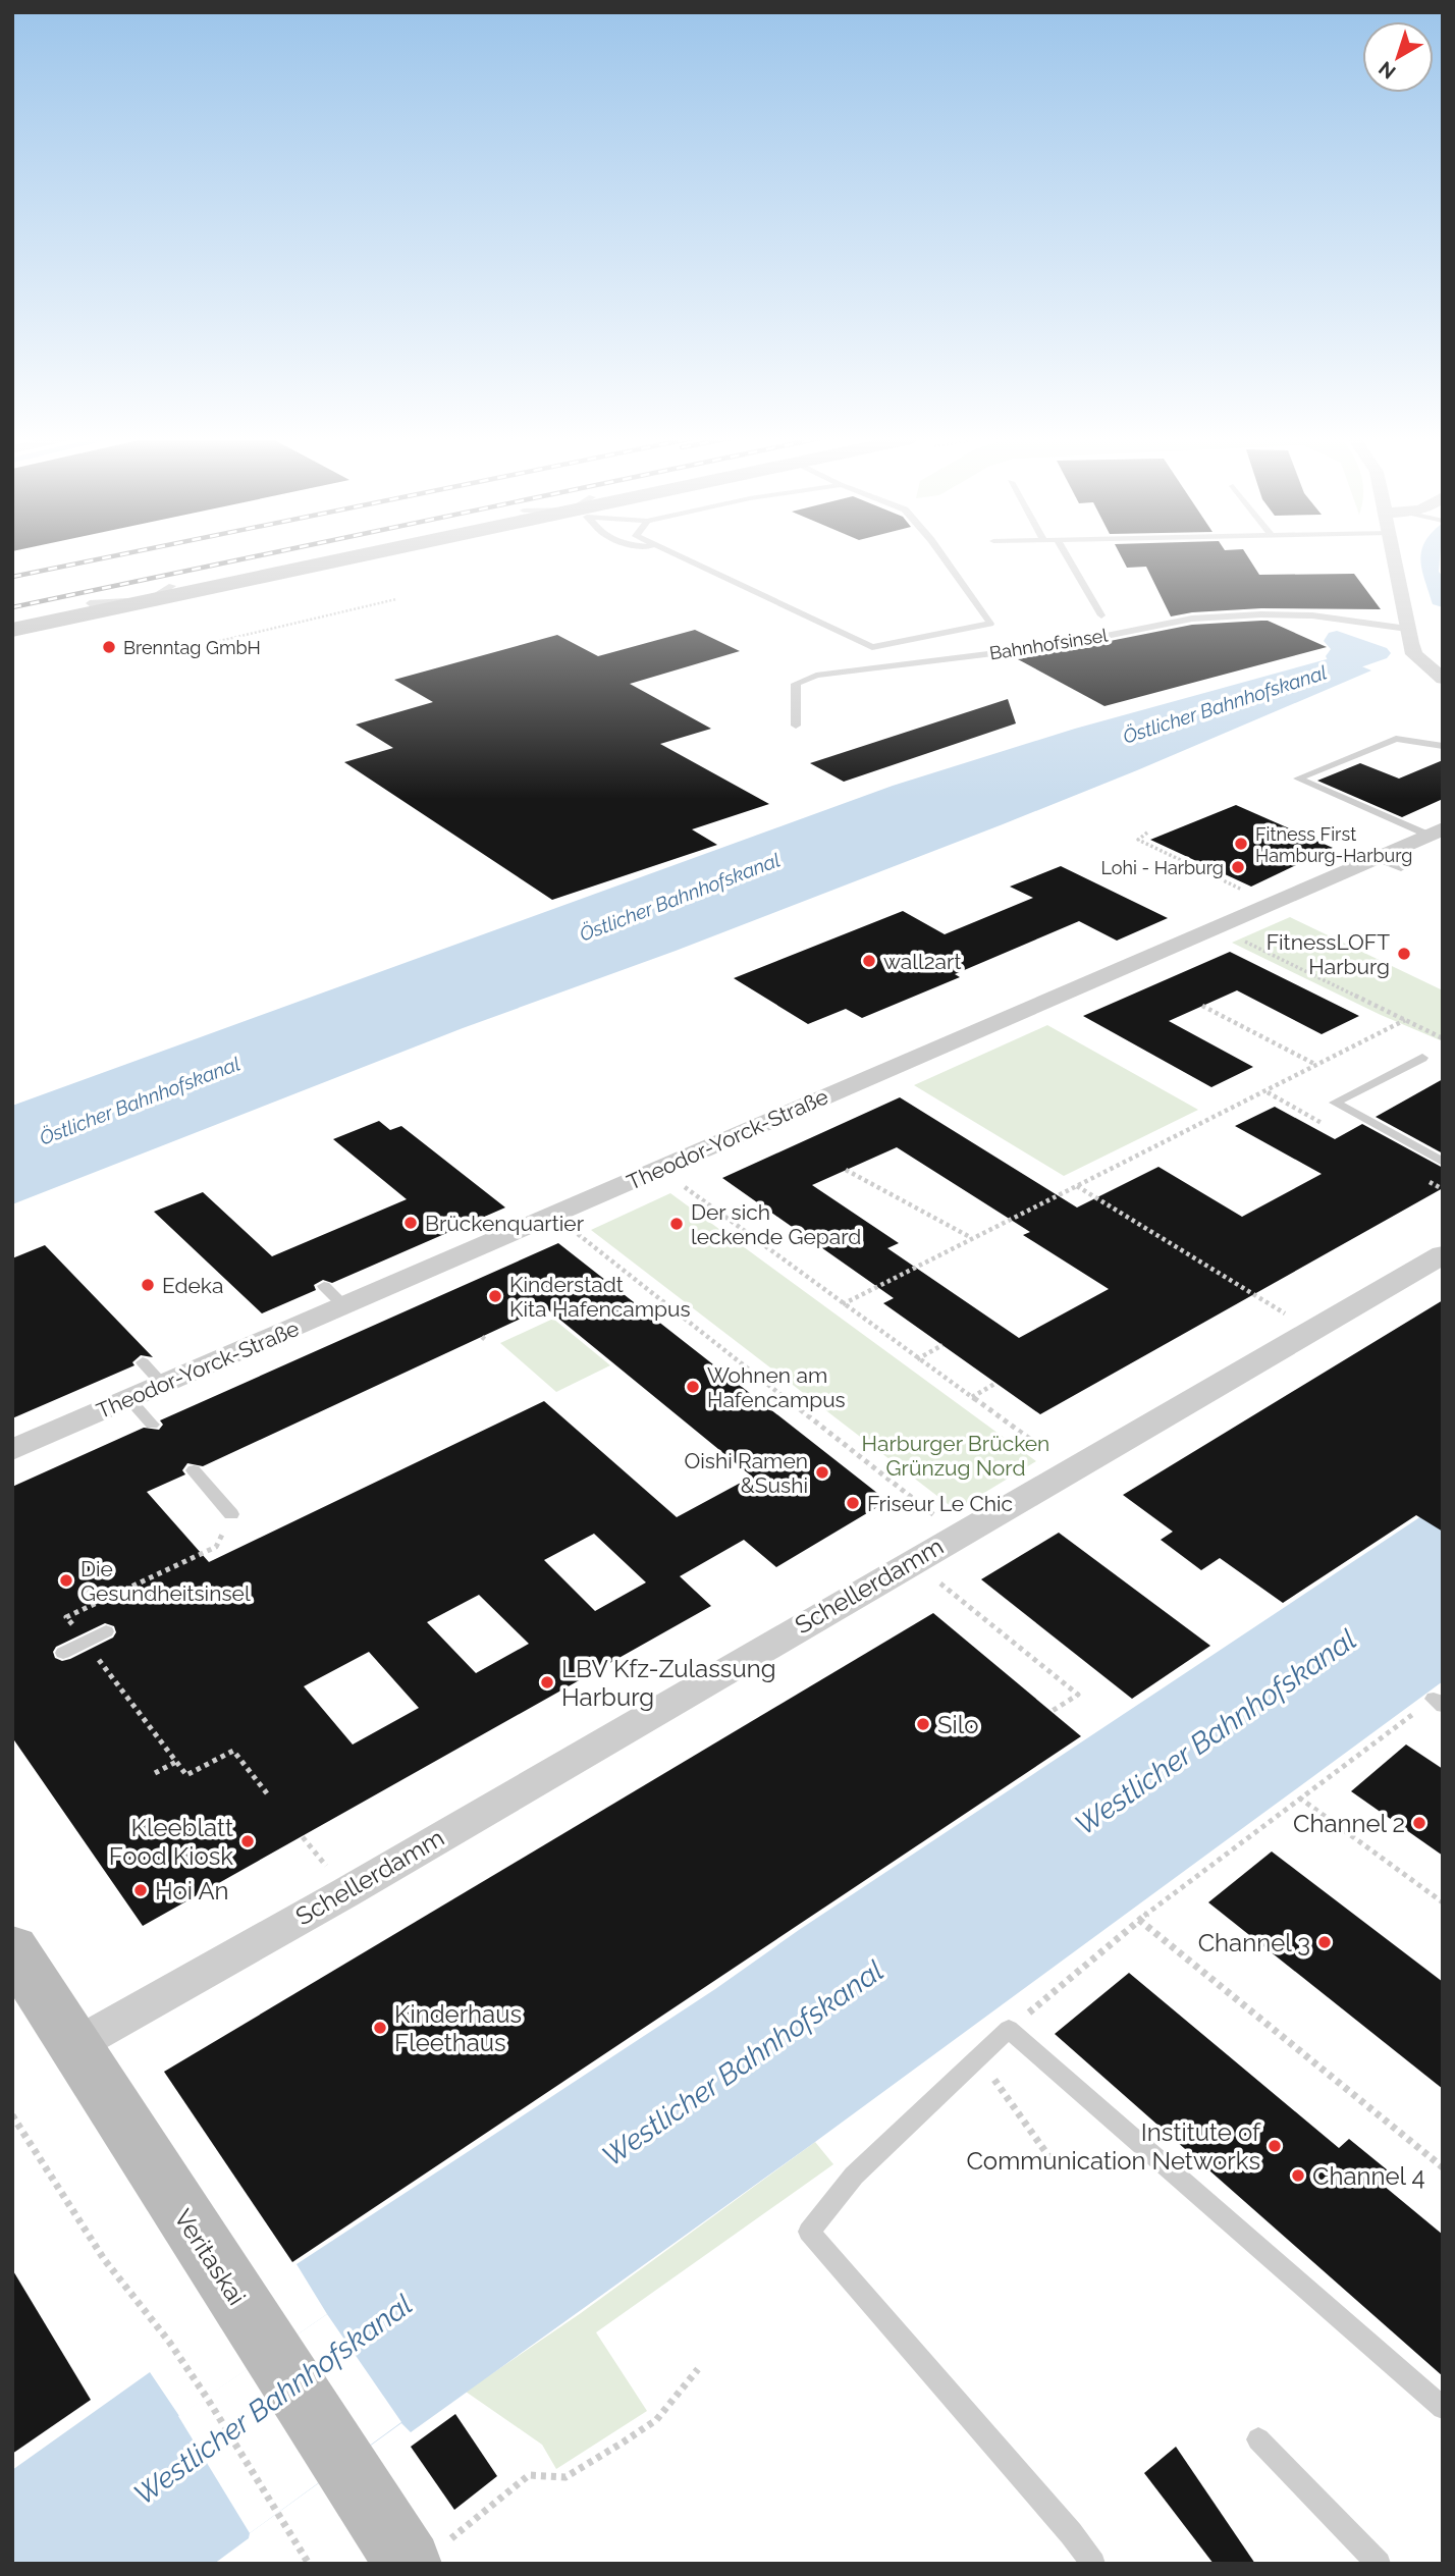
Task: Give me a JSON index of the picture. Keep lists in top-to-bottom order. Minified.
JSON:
{"streets":{"main road":["Veritaskai"],"street":["Theodor-Yorck-Straße","Schellerdamm"],"lane":["Bahnhofsinsel"]},"crossings":[["Schellerdamm","Veritaskai"]],"water":["Östlicher Bahnhofskanal","Westlicher Bahnhofskanal"],"parks":["Harburger Brücken Grünzug Nord"],"places":["Brenntag GmbH","Fitness First Hamburg-Harburg","Lohi - Harburg","FitnessLOFT Harburg","wall2art","Brückenquartier","Der sich leckende Gepard","Edeka","Kinderstadt Kita Hafencampus","Wohnen am Hafencampus","Oishi Ramen &Sushi","Friseur Le Chic","Die Gesundheitsinsel","LBV Kfz-Zulassung Harburg","Silo","Channel 2","Kleeblatt Food Kiosk","Hoi An","Channel 3","Kinderhaus Fleethaus","Institute of Communication Networks","Channel 4"],"north":"bottom left"}
